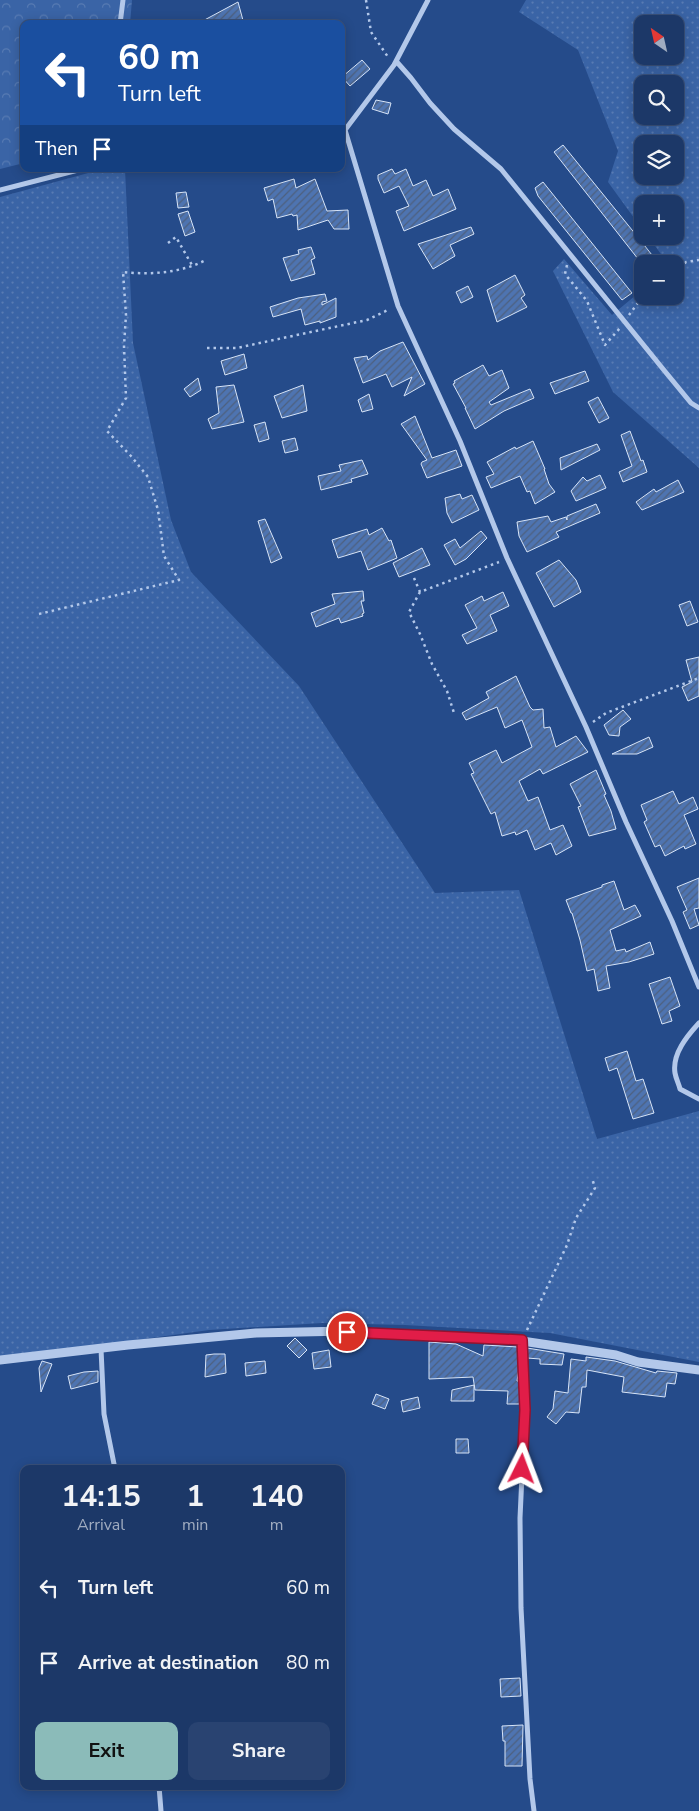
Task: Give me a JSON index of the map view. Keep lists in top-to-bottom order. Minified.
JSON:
{"north":"top left","page":{"map_buttons":["+","−"],"turn":["60 m","Turn left"],"then":"Then","eta":["14:15","Arrival","1","min","140","m"],"list":[{"name":"Turn left","value":"60 m"},{"name":"Arrive at destination","value":"80 m"}],"buttons":["Exit","Share"]}}
